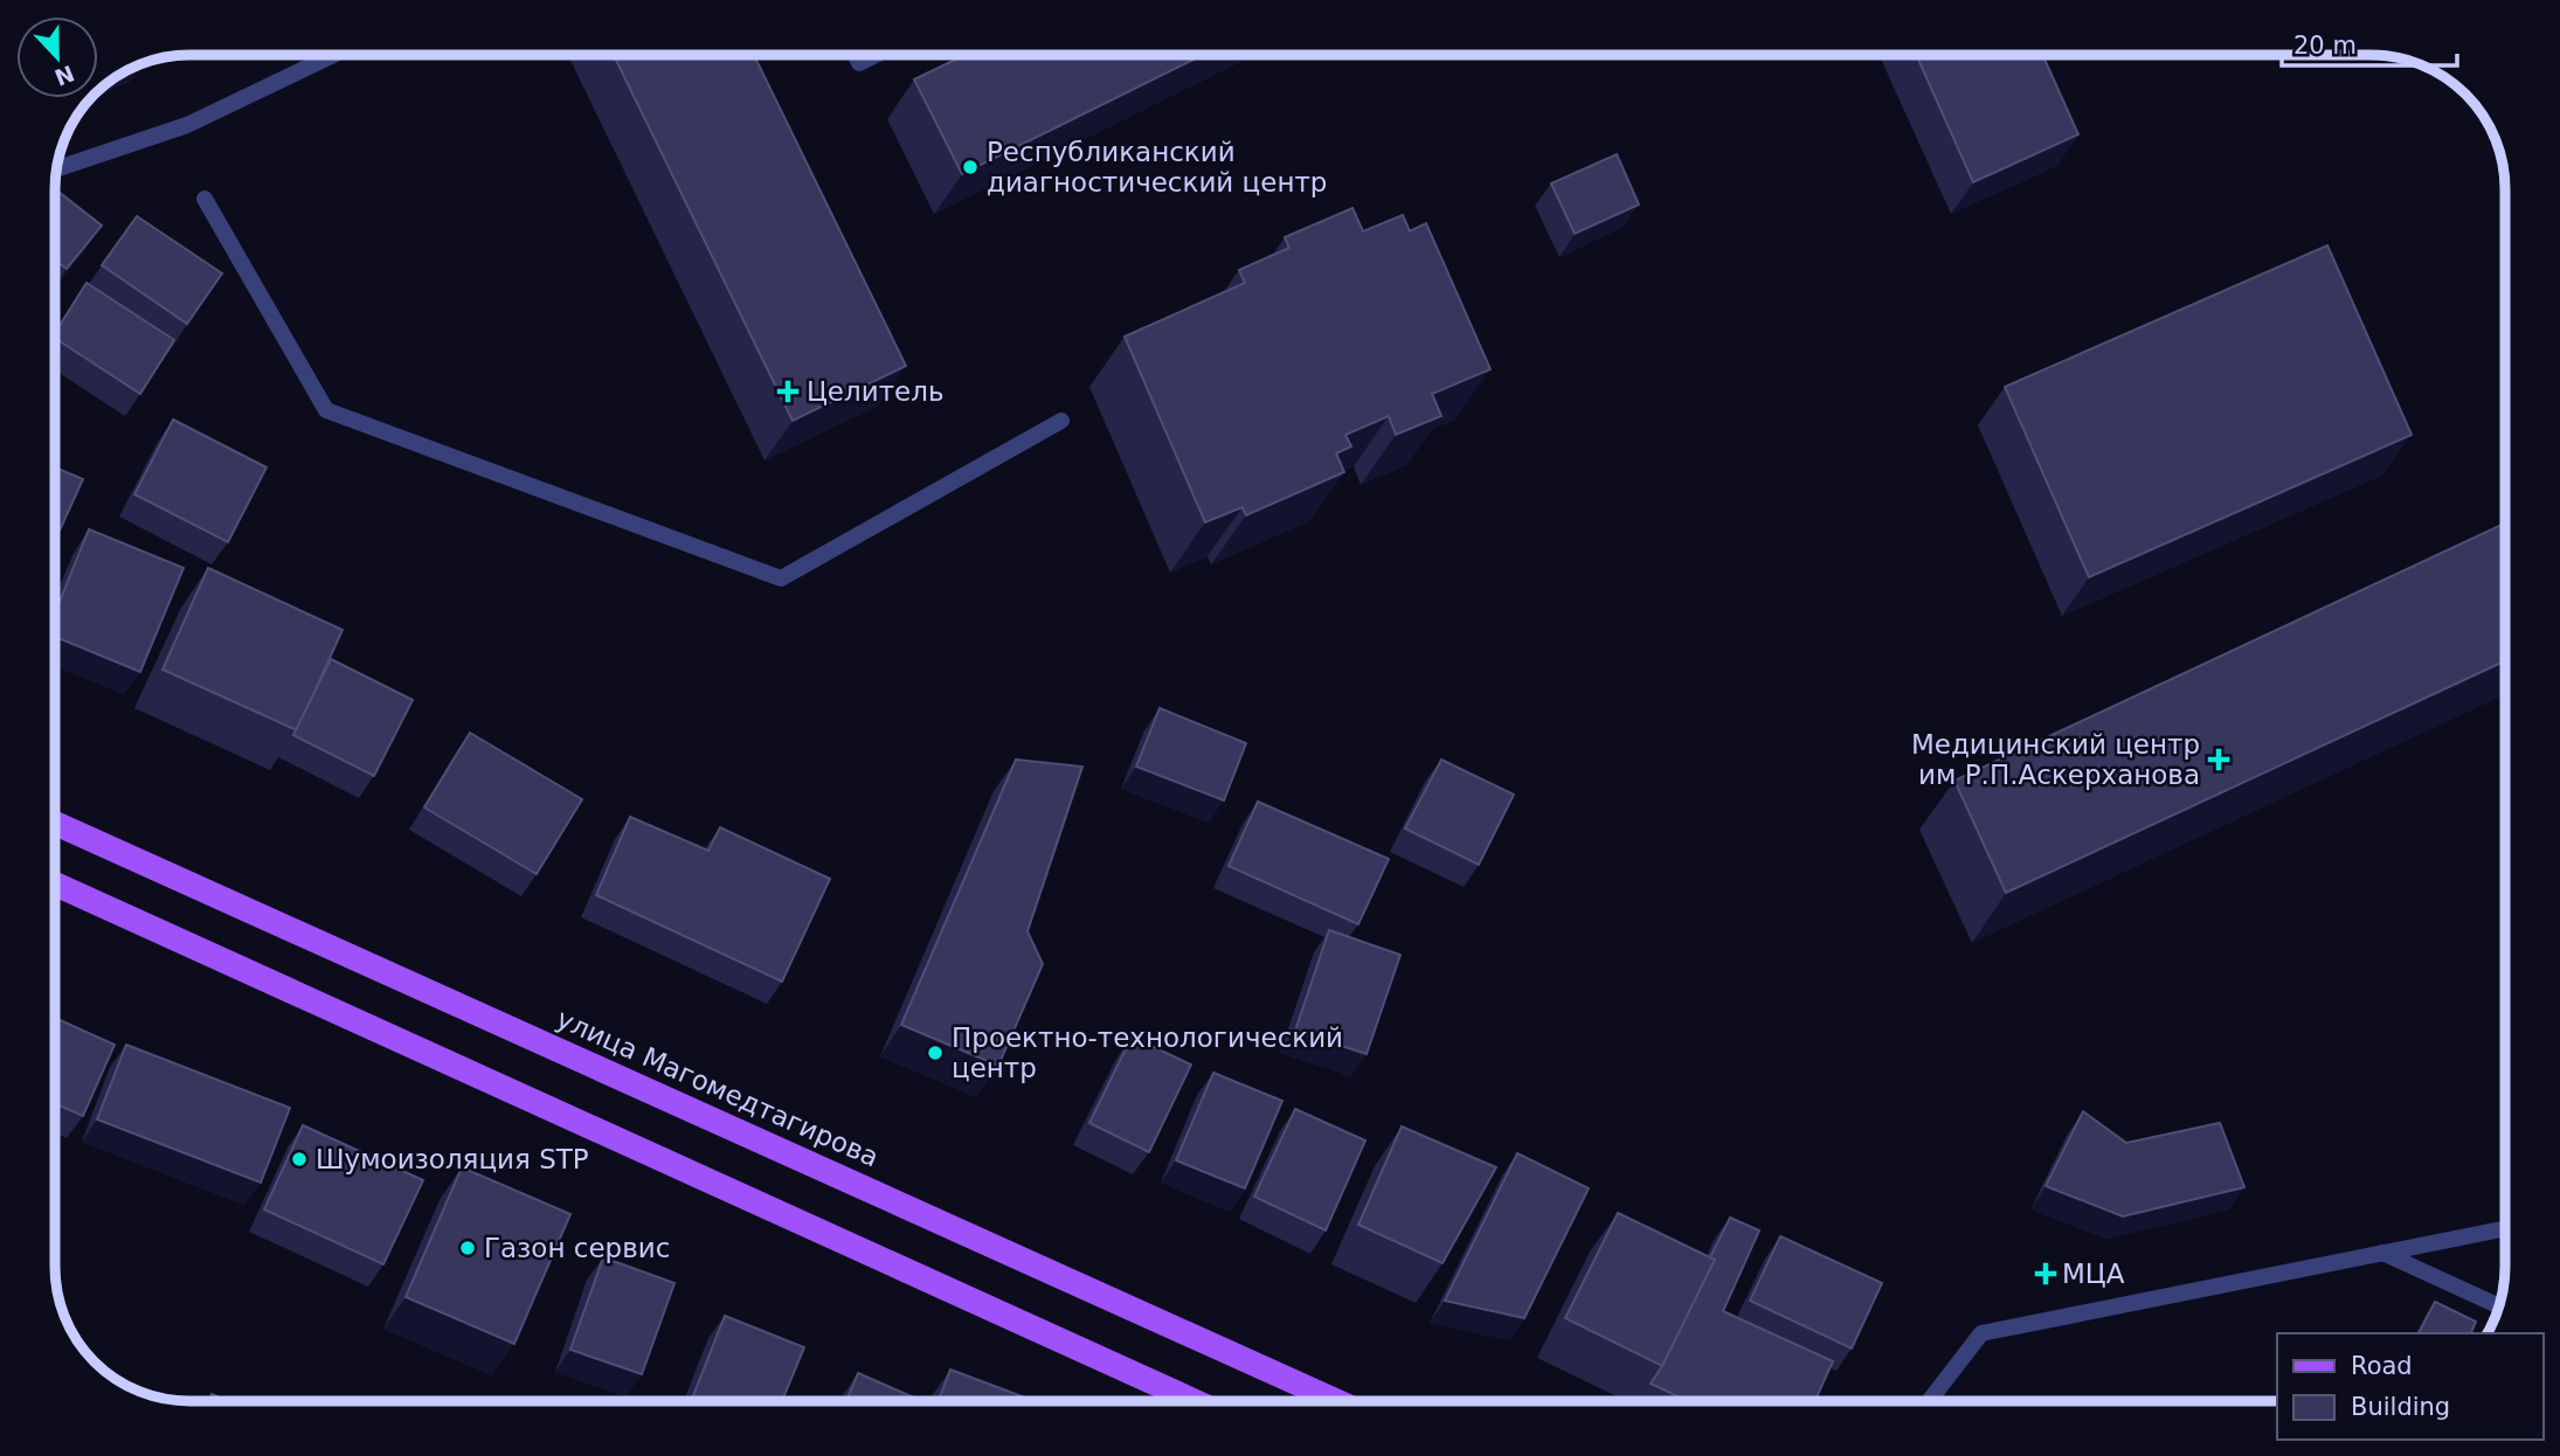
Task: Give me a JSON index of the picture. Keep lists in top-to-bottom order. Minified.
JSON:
{"streets":{"main road":["улица Магомедтагирова"]},"places":{"other":["Республиканский диагностический центр","Проектно-технологический центр","Шумоизоляция STP","Газон сервис"],"health":["Целитель","Медицинский центр им Р.П.Аскерханова","МЦА"]},"legend":["Road","Building"],"scale_bar":"20 m","north":"bottom"}
